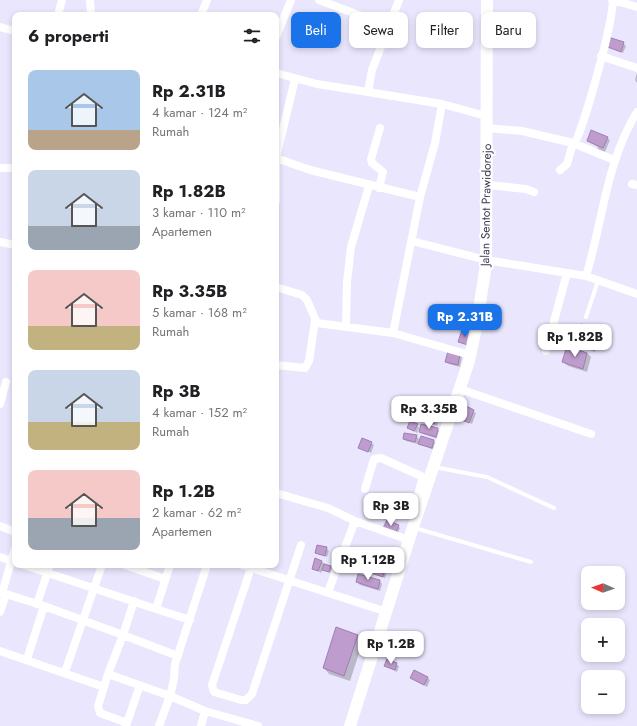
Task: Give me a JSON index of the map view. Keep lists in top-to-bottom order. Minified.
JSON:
{"streets":{"main road":["Jalan Sentot Prawidorejo"]},"north":"left","page":{"chip":["Beli","Sewa","Filter","Baru"],"heading":"6 properti","list":[{"name":"Rp 2.31B","note":"4 kamar · 124 m² · Rumah"},{"name":"Rp 1.82B","note":"3 kamar · 110 m² · Apartemen"},{"name":"Rp 3.35B","note":"5 kamar · 168 m² · Rumah"},{"name":"Rp 3B","note":"4 kamar · 152 m² · Rumah"},{"name":"Rp 1.2B","note":"2 kamar · 62 m² · Apartemen"}],"price":["Rp 2.31B","Rp 1.82B","Rp 3.35B","Rp 3B","Rp 1.12B","Rp 1.2B"],"map_buttons":["+","−"]}}
